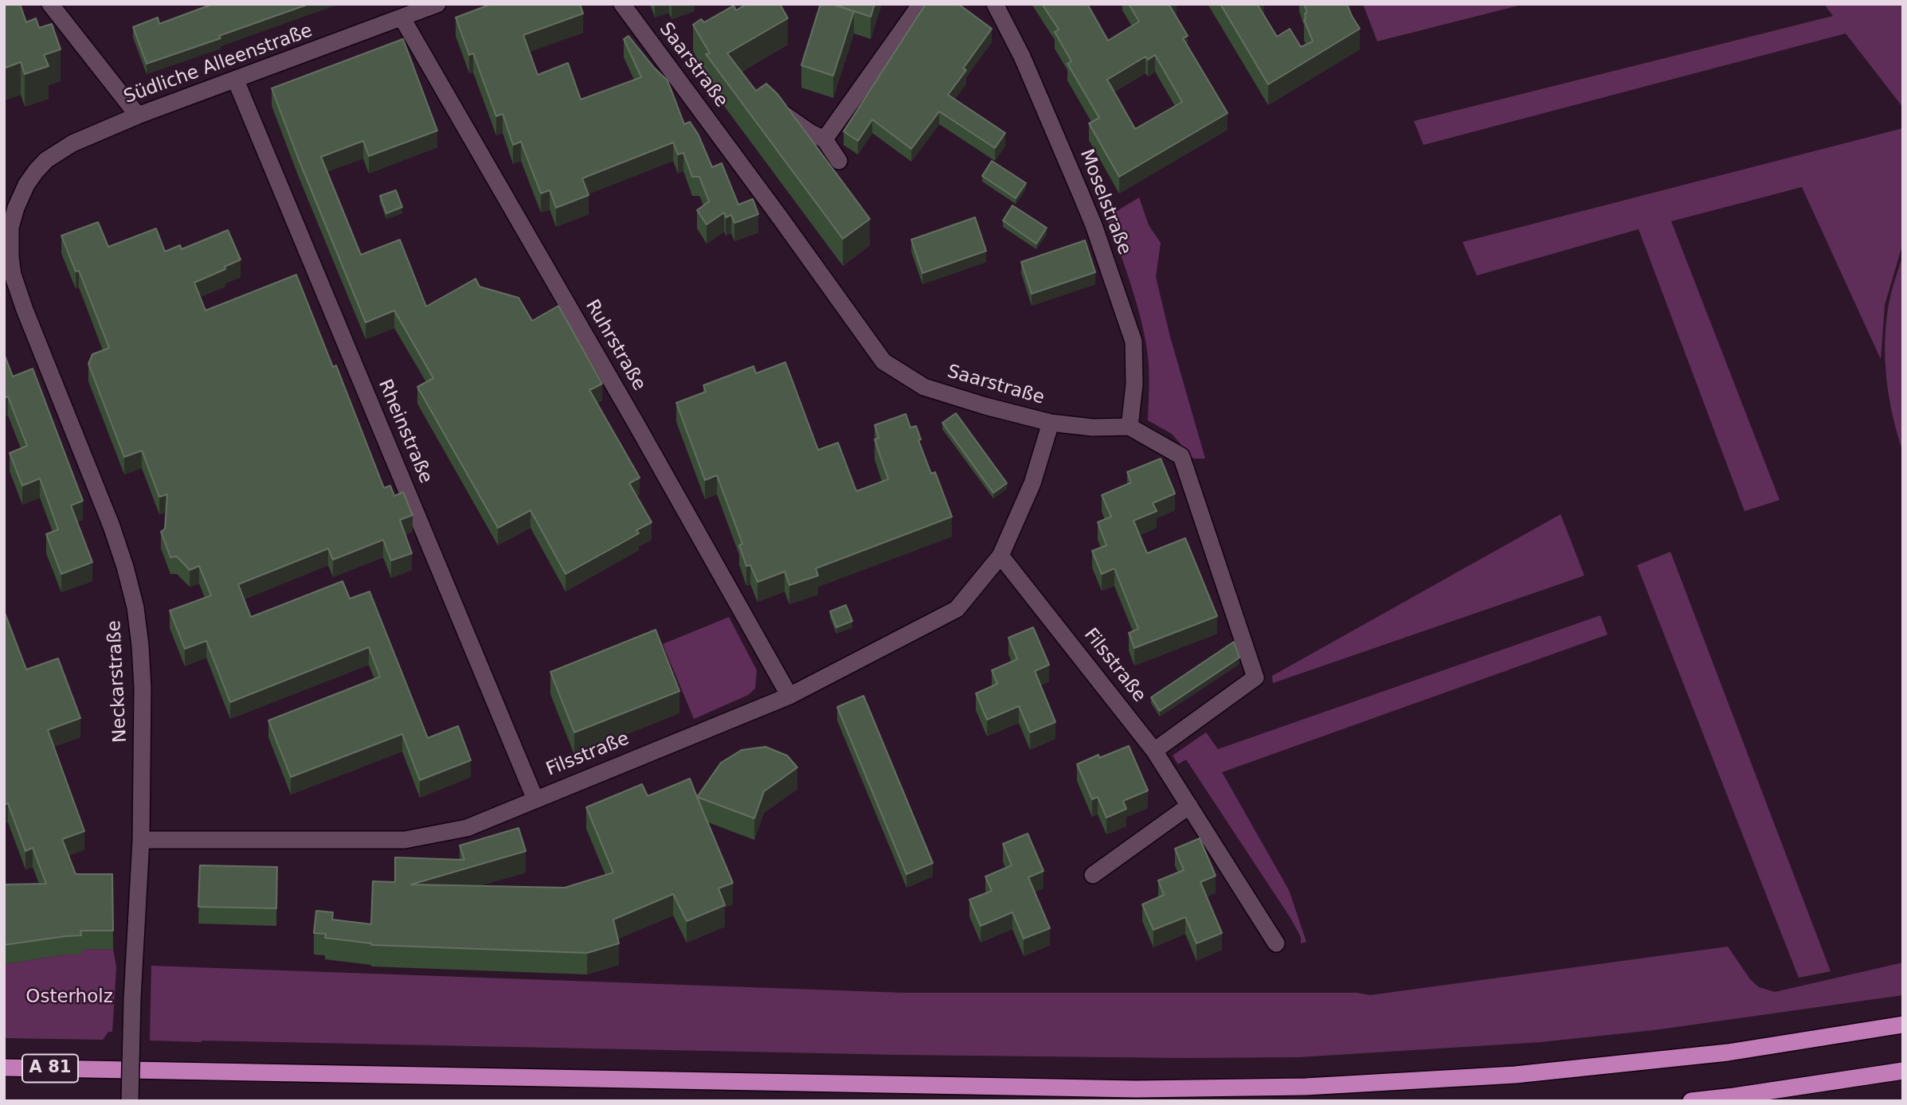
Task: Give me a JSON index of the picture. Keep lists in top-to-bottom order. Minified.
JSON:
{"streets":{"highway":["A 81"],"street":["Südliche Alleenstraße","Saarstraße","Moselstraße","Ruhrstraße","Rheinstraße","Filsstraße","Neckarstraße"]},"crossings":[["Südliche Alleenstraße","Ruhrstraße"],["Südliche Alleenstraße","Rheinstraße"],["Südliche Alleenstraße","Neckarstraße"],["Saarstraße","Moselstraße"],["Saarstraße","Filsstraße"],["Ruhrstraße","Filsstraße"],["Rheinstraße","Filsstraße"],["Filsstraße","Neckarstraße"]],"parks":["Osterholz"]}
